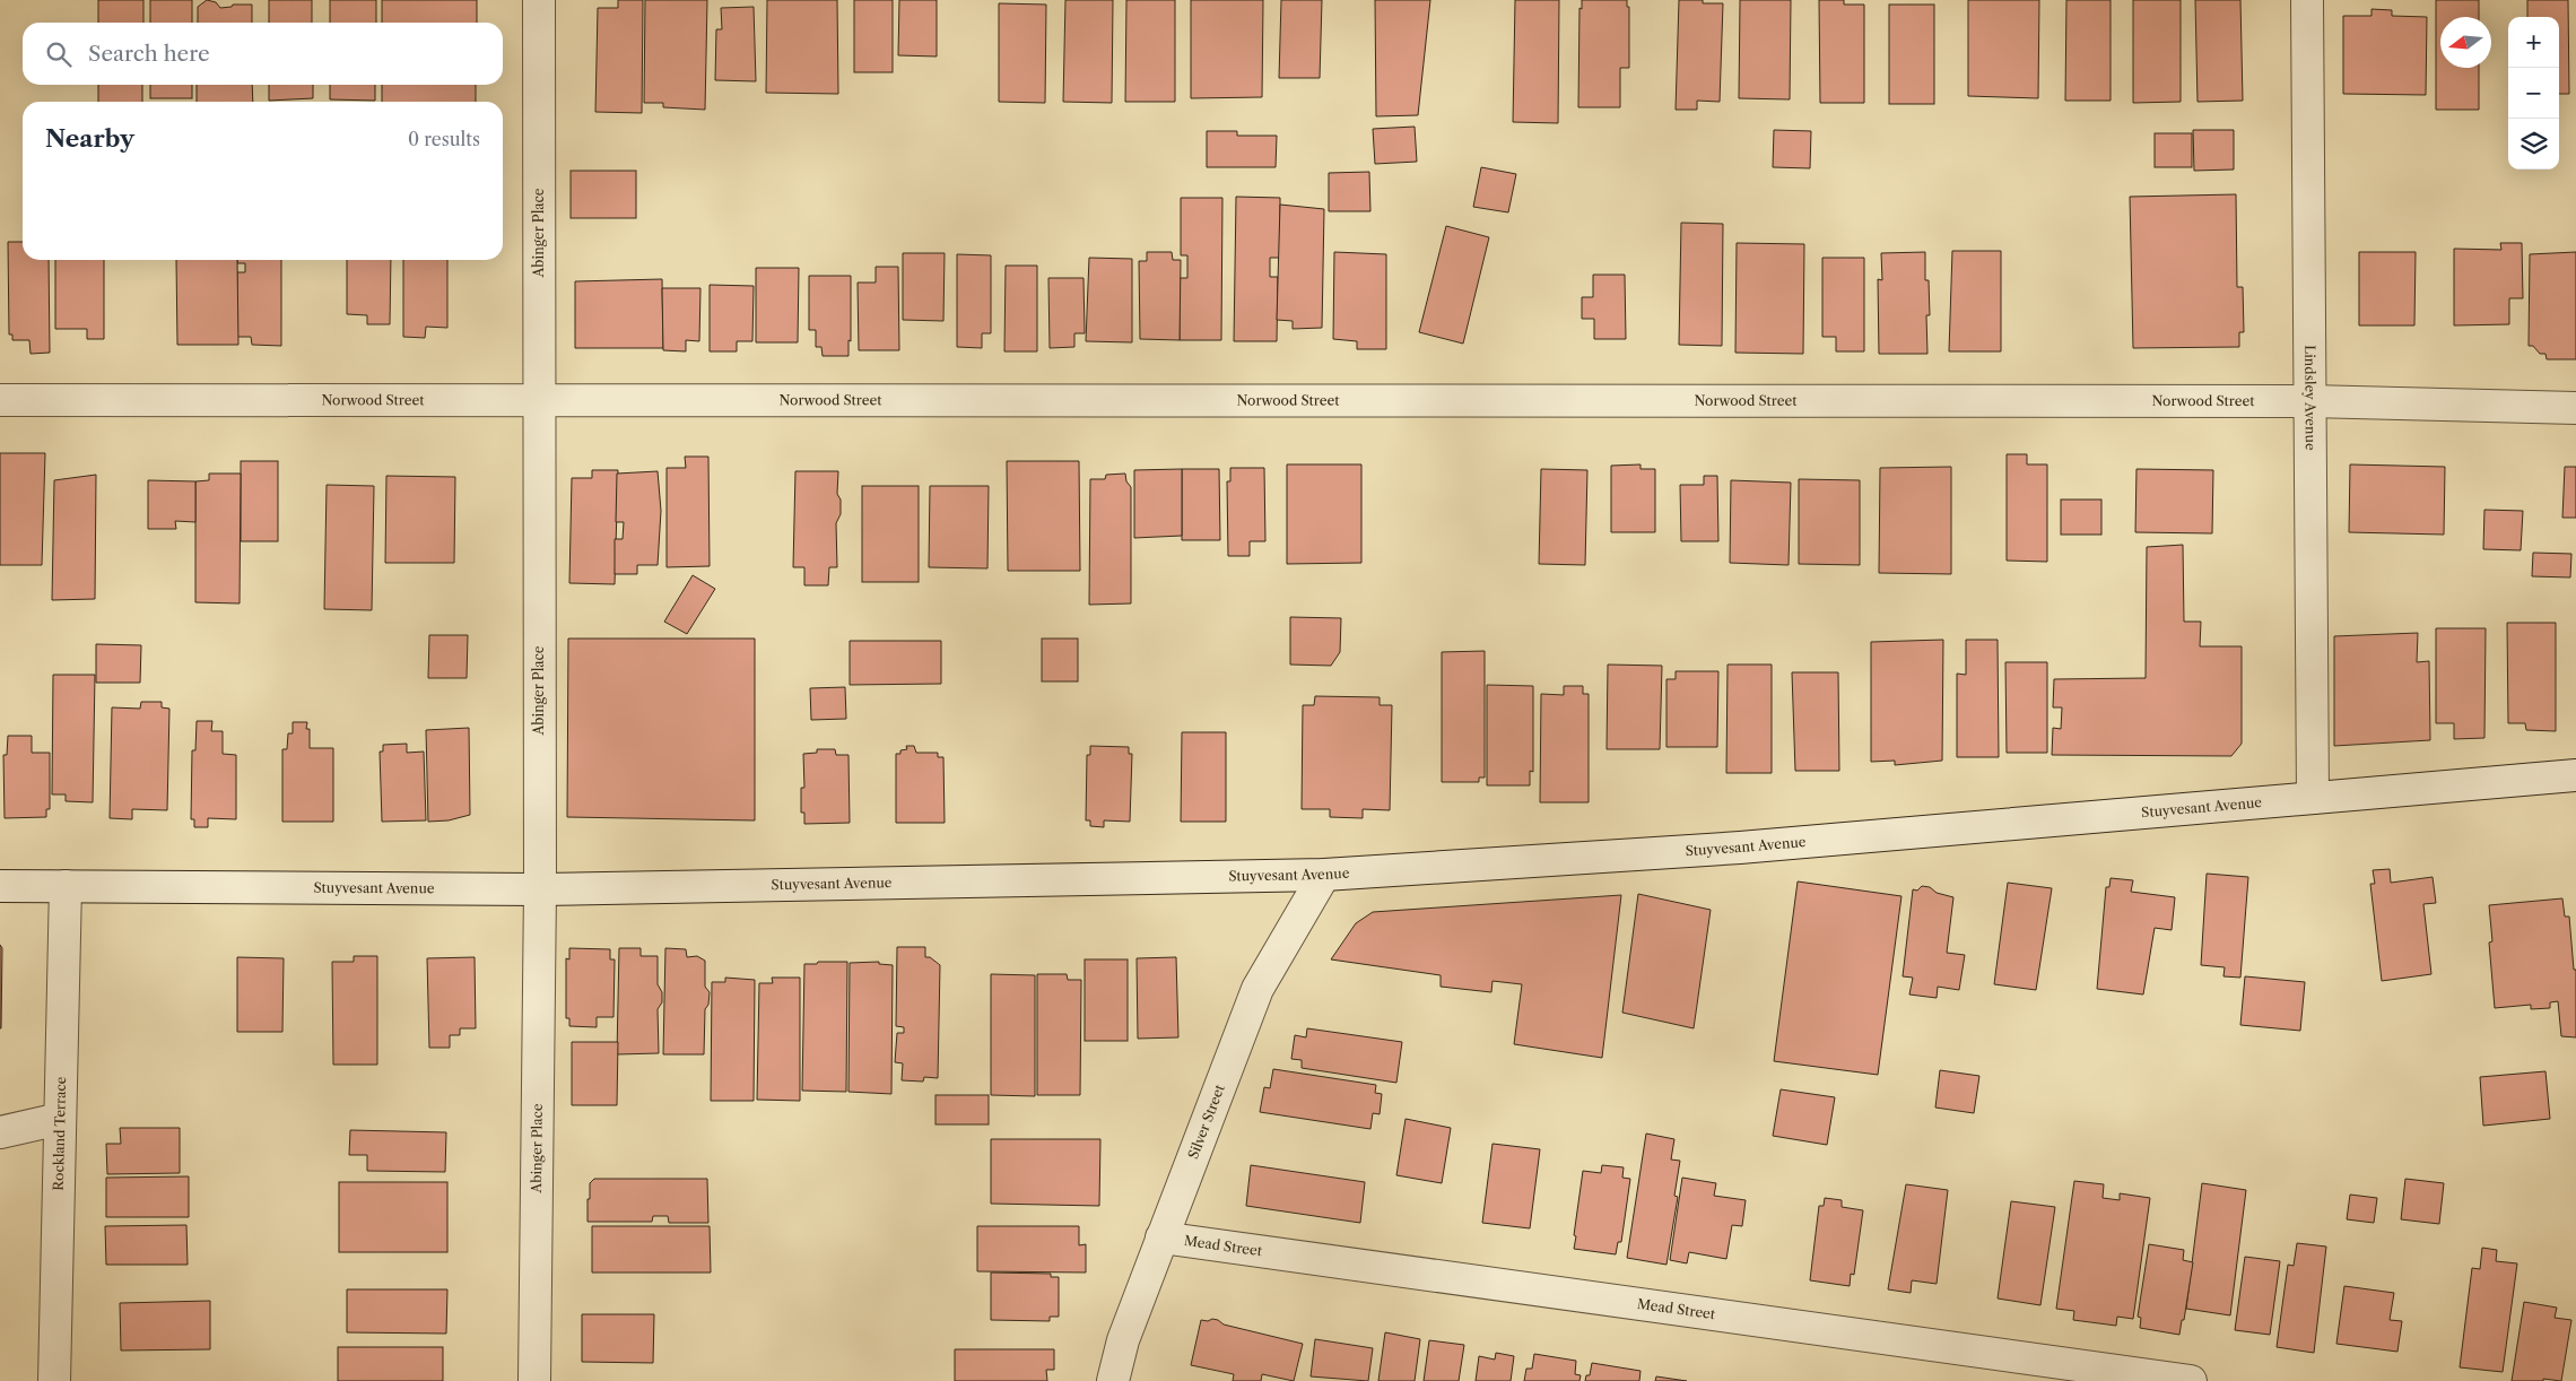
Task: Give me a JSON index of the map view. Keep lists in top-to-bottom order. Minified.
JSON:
{"streets":{"street":["Abinger Place","Lindsley Avenue","Norwood Street","Stuyvesant Avenue","Silver Street","Rockland Terrace","Mead Street"]},"crossings":[["Abinger Place","Norwood Street"],["Abinger Place","Stuyvesant Avenue"],["Lindsley Avenue","Norwood Street"],["Lindsley Avenue","Stuyvesant Avenue"],["Stuyvesant Avenue","Silver Street"],["Stuyvesant Avenue","Rockland Terrace"],["Silver Street","Mead Street"]],"north":"left","page":{"map_buttons":["+","−"],"search":"Search here","heading":["Nearby","0 results"]}}
